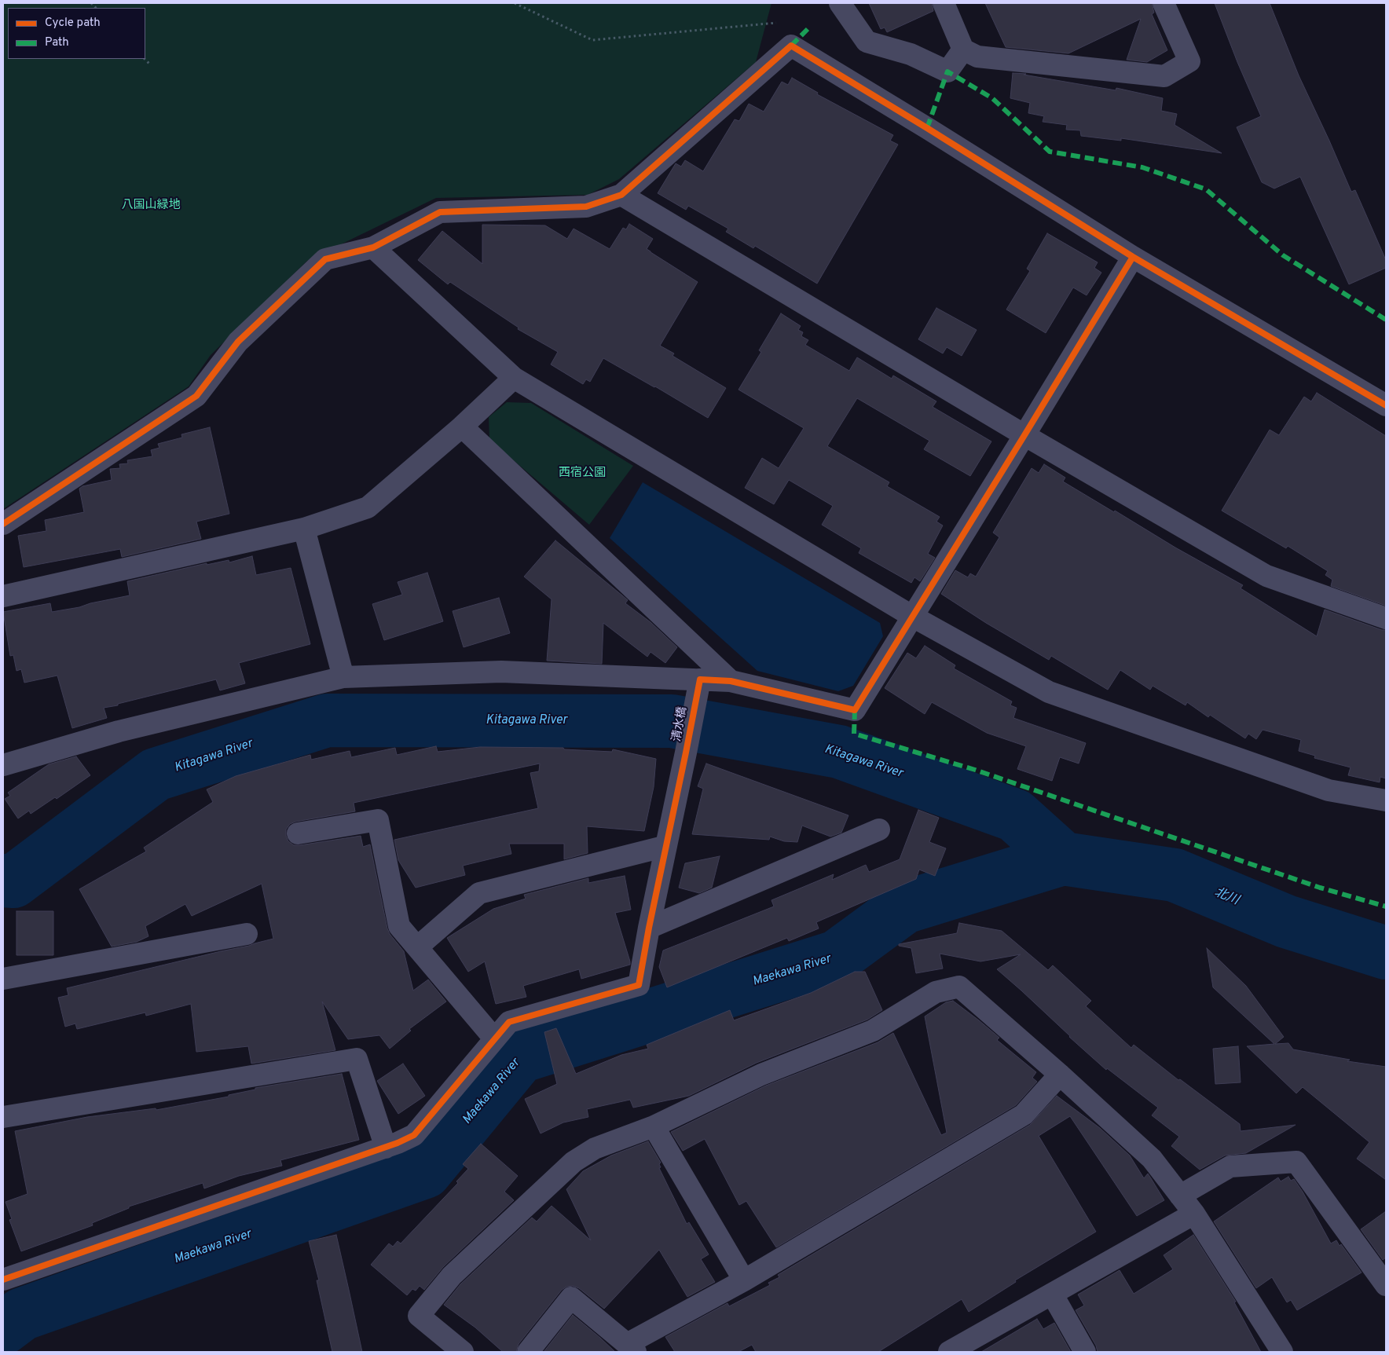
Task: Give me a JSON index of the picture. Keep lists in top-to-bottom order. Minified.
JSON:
{"streets":{"street":["清水橋"]},"water":["Kitagawa River","北川","Maekawa River"],"parks":["八国山緑地","西宿公園"],"legend":["Cycle path","Path"]}
